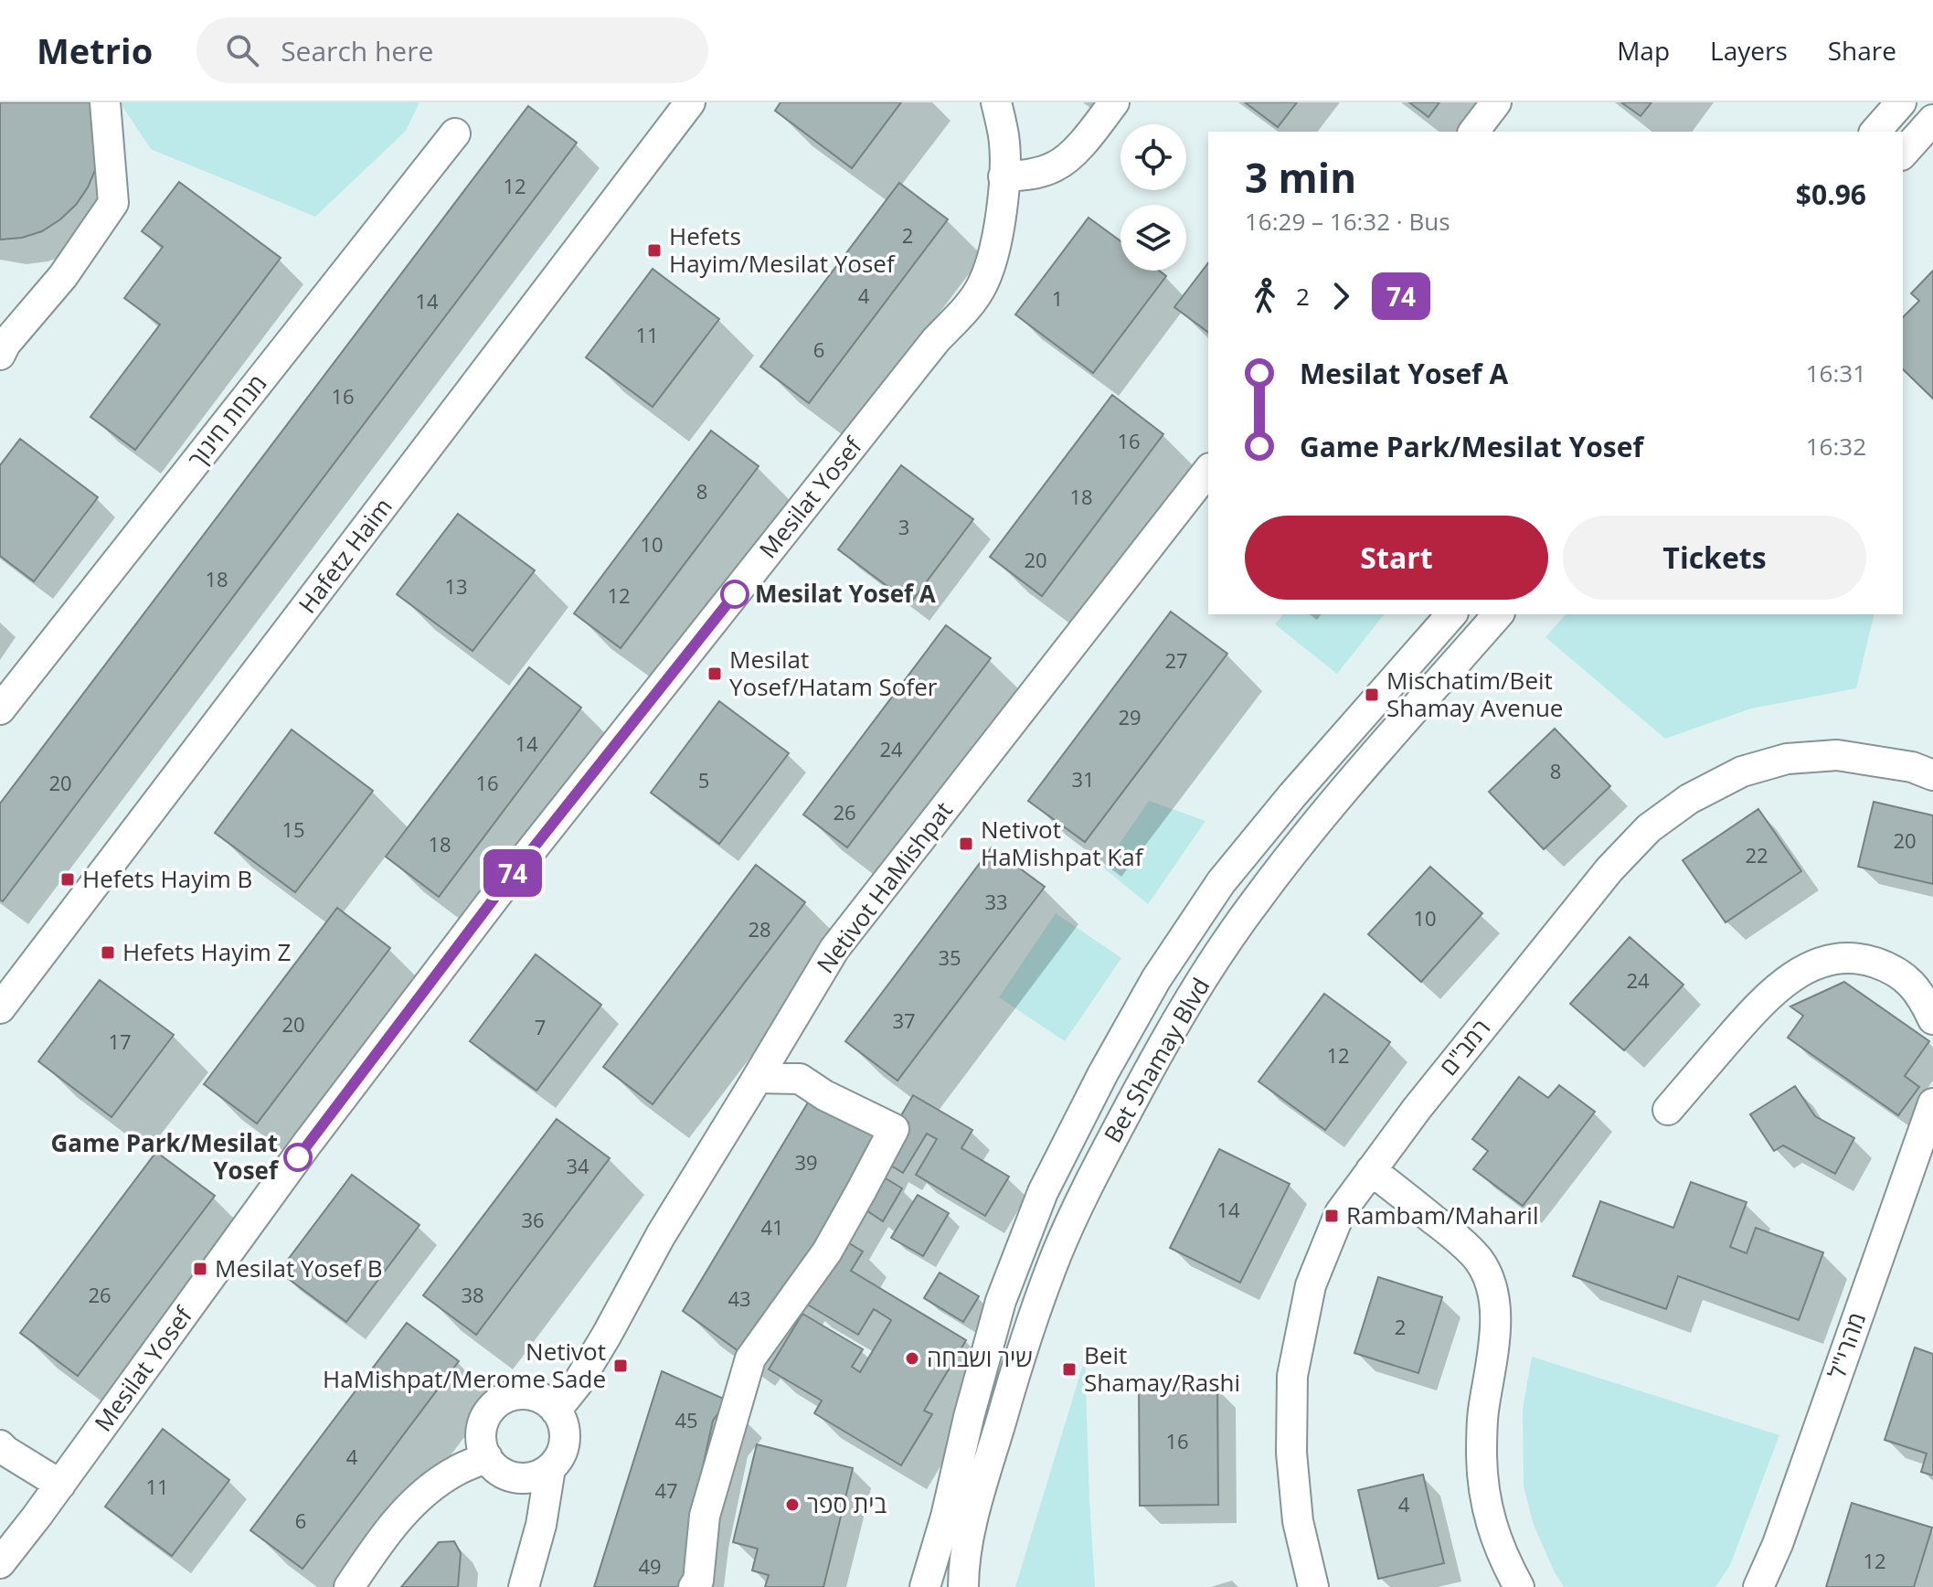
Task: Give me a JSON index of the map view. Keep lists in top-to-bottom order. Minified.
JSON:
{"streets":{"street":["מנחת חינוך","Mesilat Yosef","Hafetz Haim","Netivot HaMishpat","רמב\"ם","Bet Shamay Blvd","מהרי\"ל"]},"places":{"transit":["Hefets Hayim/Mesilat Yosef","Mesilat Yosef/Hatam Sofer","Mischatim/Beit Shamay Avenue","Netivot HaMishpat Kaf","Hefets Hayim B","Hefets Hayim Z","Rambam/Maharil","Mesilat Yosef B","Netivot HaMishpat/Merome Sade","Beit Shamay/Rashi"],"other":["Mesilat Yosef A","Game Park/Mesilat Yosef","שיר ושבחה","בית ספר"]},"lines":["bus line 74"],"house_numbers":["12","2","4","1","14","11","6","16","16","8","18","3","10","20","18","13","12","27","29","14","24","8","31","5","20","16","26","15","20","18","22","33","10","28","35","24","37","20","7","17","12","39","34","14","36","41","26","38","43","2","45","16","4","11","47","4","6","12","49"],"page":{"header":"Metrio","search":"Search here","nav":["Map","Layers","Share"],"on_map":"74","heading":["3 min","16:29 – 16:32 · Bus","$0.96"],"legs":["2","74"],"list":[{"name":"Mesilat Yosef A","value":"16:31"},{"name":"Game Park/Mesilat Yosef","value":"16:32"}],"buttons":["Start","Tickets"]}}
